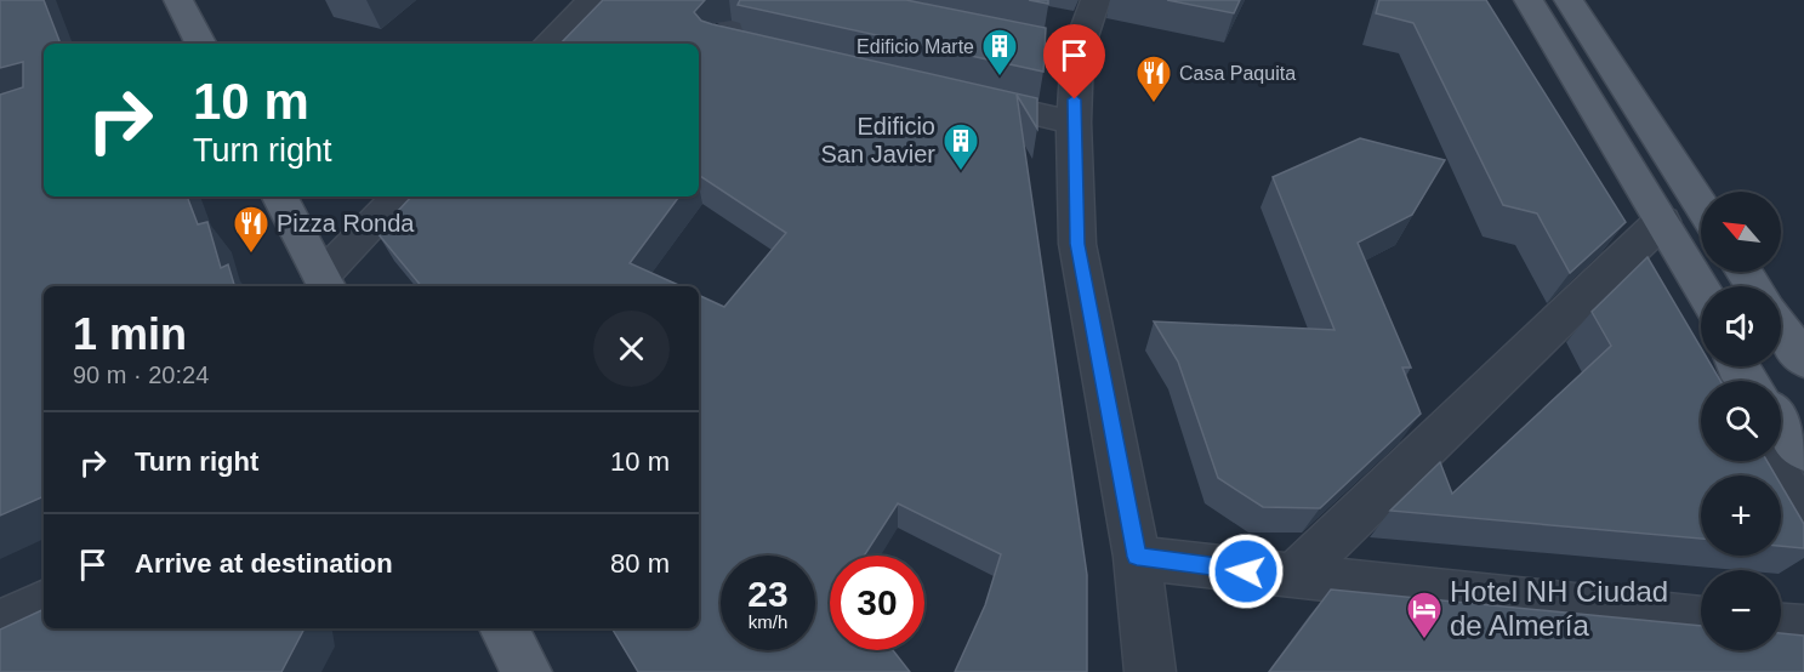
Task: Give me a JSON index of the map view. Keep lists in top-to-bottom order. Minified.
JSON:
{"places":{"building":["Edificio Marte","Edificio San Javier"],"restaurant":["Casa Paquita","Pizza Ronda"],"hotel":["Hotel NH Ciudad de Almería"]},"north":"top left","page":{"turn":["10 m","Turn right"],"map_buttons":["+","−"],"heading":["1 min","90 m · 20:24"],"list":[{"name":"Turn right","value":"10 m"},{"name":"Arrive at destination","value":"80 m"}],"speed":"23 km/h","limit":"30"}}
